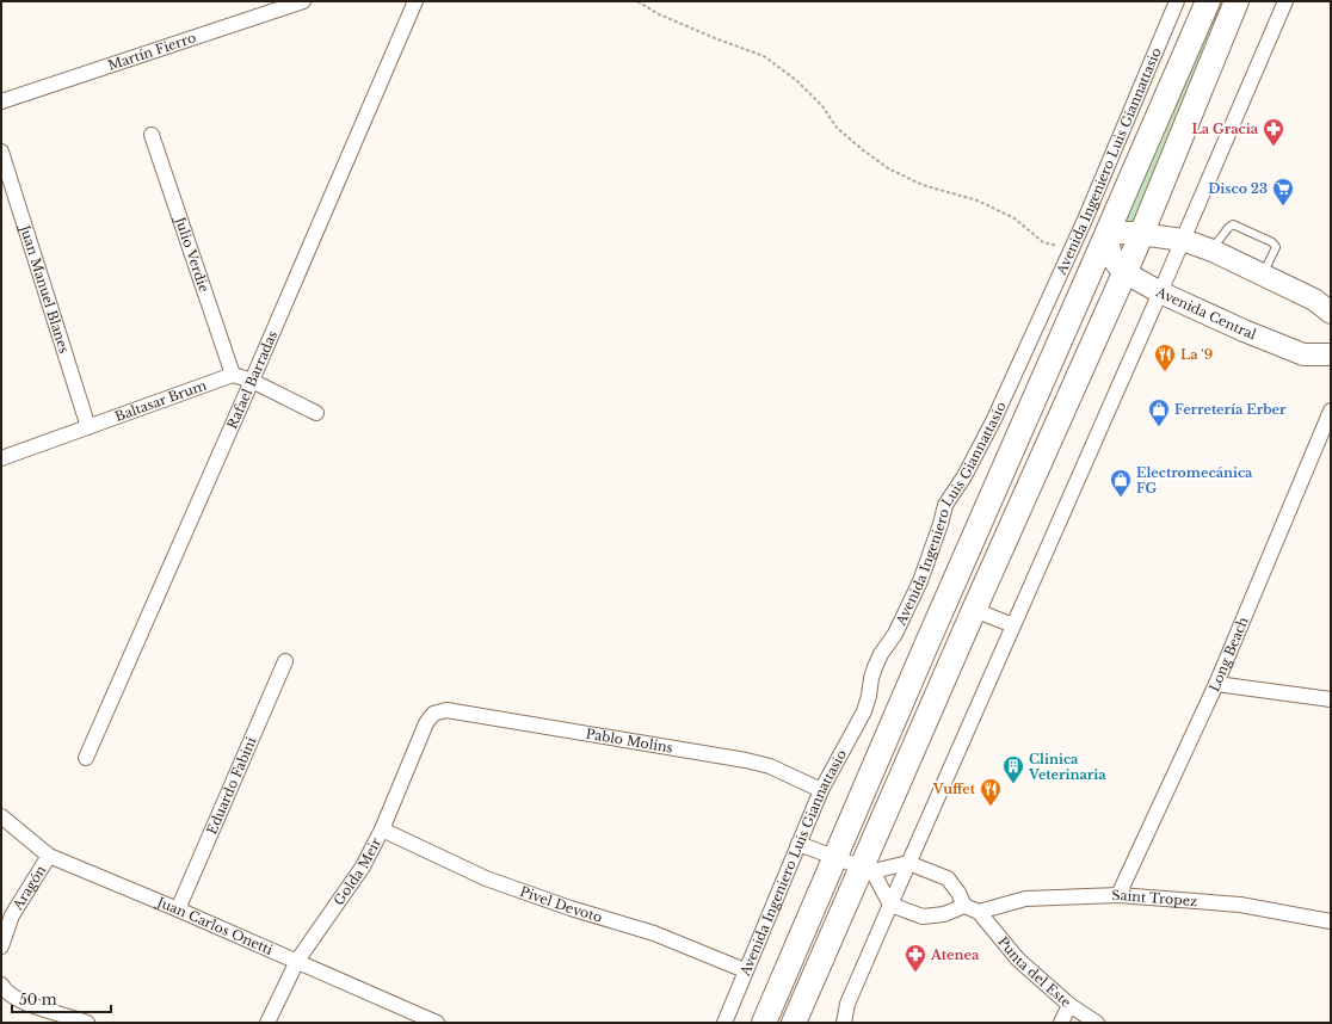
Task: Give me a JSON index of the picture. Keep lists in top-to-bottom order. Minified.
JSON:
{"streets":{"main road":["Avenida Ingeniero Luis Giannattasio"],"street":["Martín Fierro","Julio Verdie","Juan Manuel Blanes","Avenida Central","Rafael Barradas","Baltasar Brum","Long Beach","Pablo Molins","Eduardo Fabini","Golda Meir","Aragón","Saint Tropez","Pivel Devoto","Juan Carlos Onetti","Punta del Este"]},"crossings":[["Avenida Ingeniero Luis Giannattasio","Avenida Central"],["Avenida Ingeniero Luis Giannattasio","Pablo Molins"],["Avenida Ingeniero Luis Giannattasio","Pivel Devoto"],["Julio Verdie","Baltasar Brum"],["Juan Manuel Blanes","Baltasar Brum"],["Long Beach","Saint Tropez"],["Pablo Molins","Golda Meir"],["Eduardo Fabini","Juan Carlos Onetti"],["Golda Meir","Pivel Devoto"],["Golda Meir","Juan Carlos Onetti"],["Aragón","Juan Carlos Onetti"],["Saint Tropez","Punta del Este"]],"places":{"pharmacy":["La Gracia","Atenea"],"supermarket":["Disco 23"],"restaurant":["La '9","Vuffet"],"shop":["Ferretería Erber","Electromecánica FG"],"building":["Clinica Veterinaria"]},"scale_bar":"50 m"}
